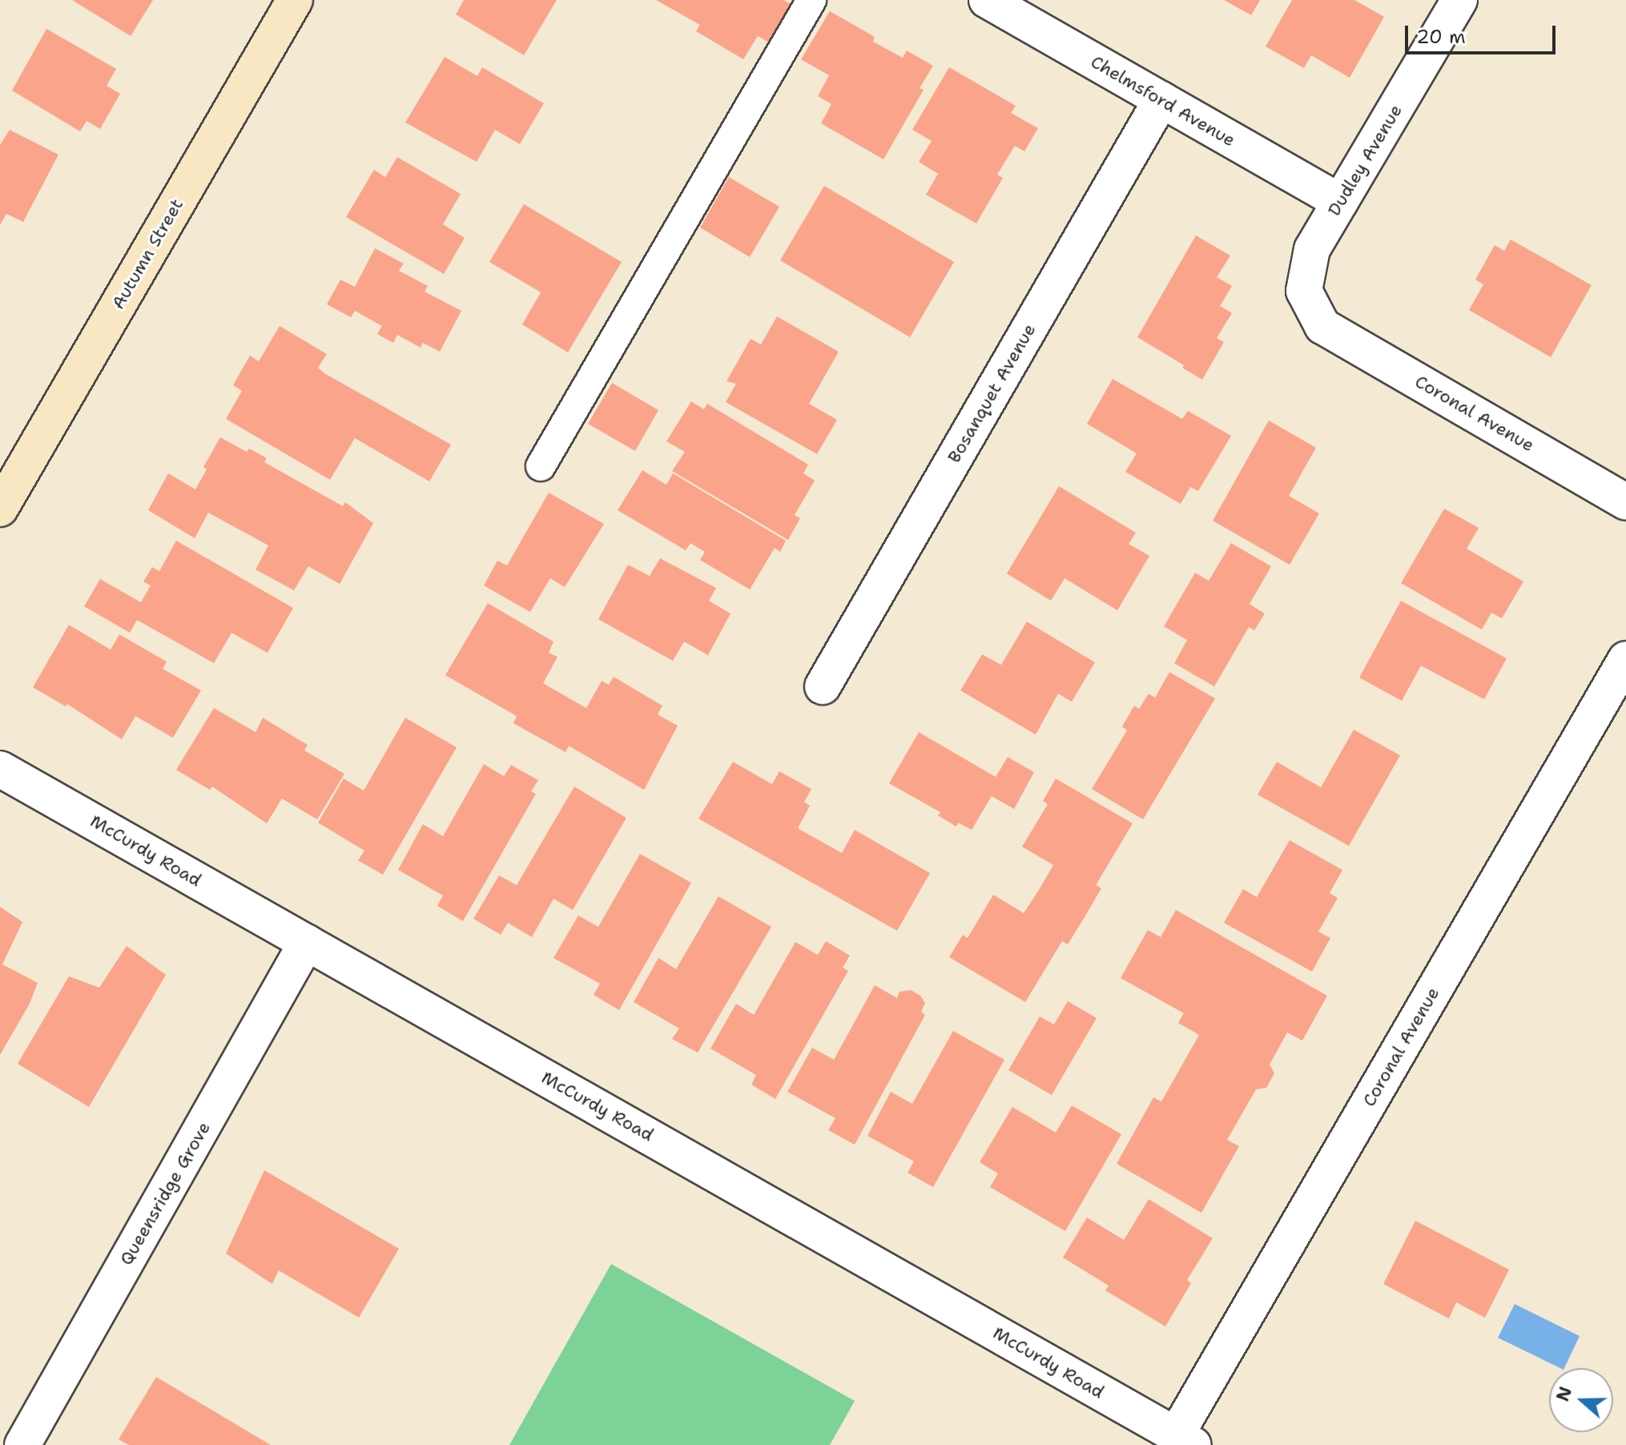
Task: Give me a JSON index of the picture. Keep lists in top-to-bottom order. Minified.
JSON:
{"streets":{"street":["Chelmsford Avenue","Dudley Avenue","Autumn Street","Bosanquet Avenue","Coronal Avenue","McCurdy Road","Queensridge Grove"]},"crossings":[["Chelmsford Avenue","Dudley Avenue"],["Chelmsford Avenue","Bosanquet Avenue"],["Dudley Avenue","Coronal Avenue"],["Coronal Avenue","McCurdy Road"],["McCurdy Road","Queensridge Grove"]],"scale_bar":"20 m","north":"left"}
